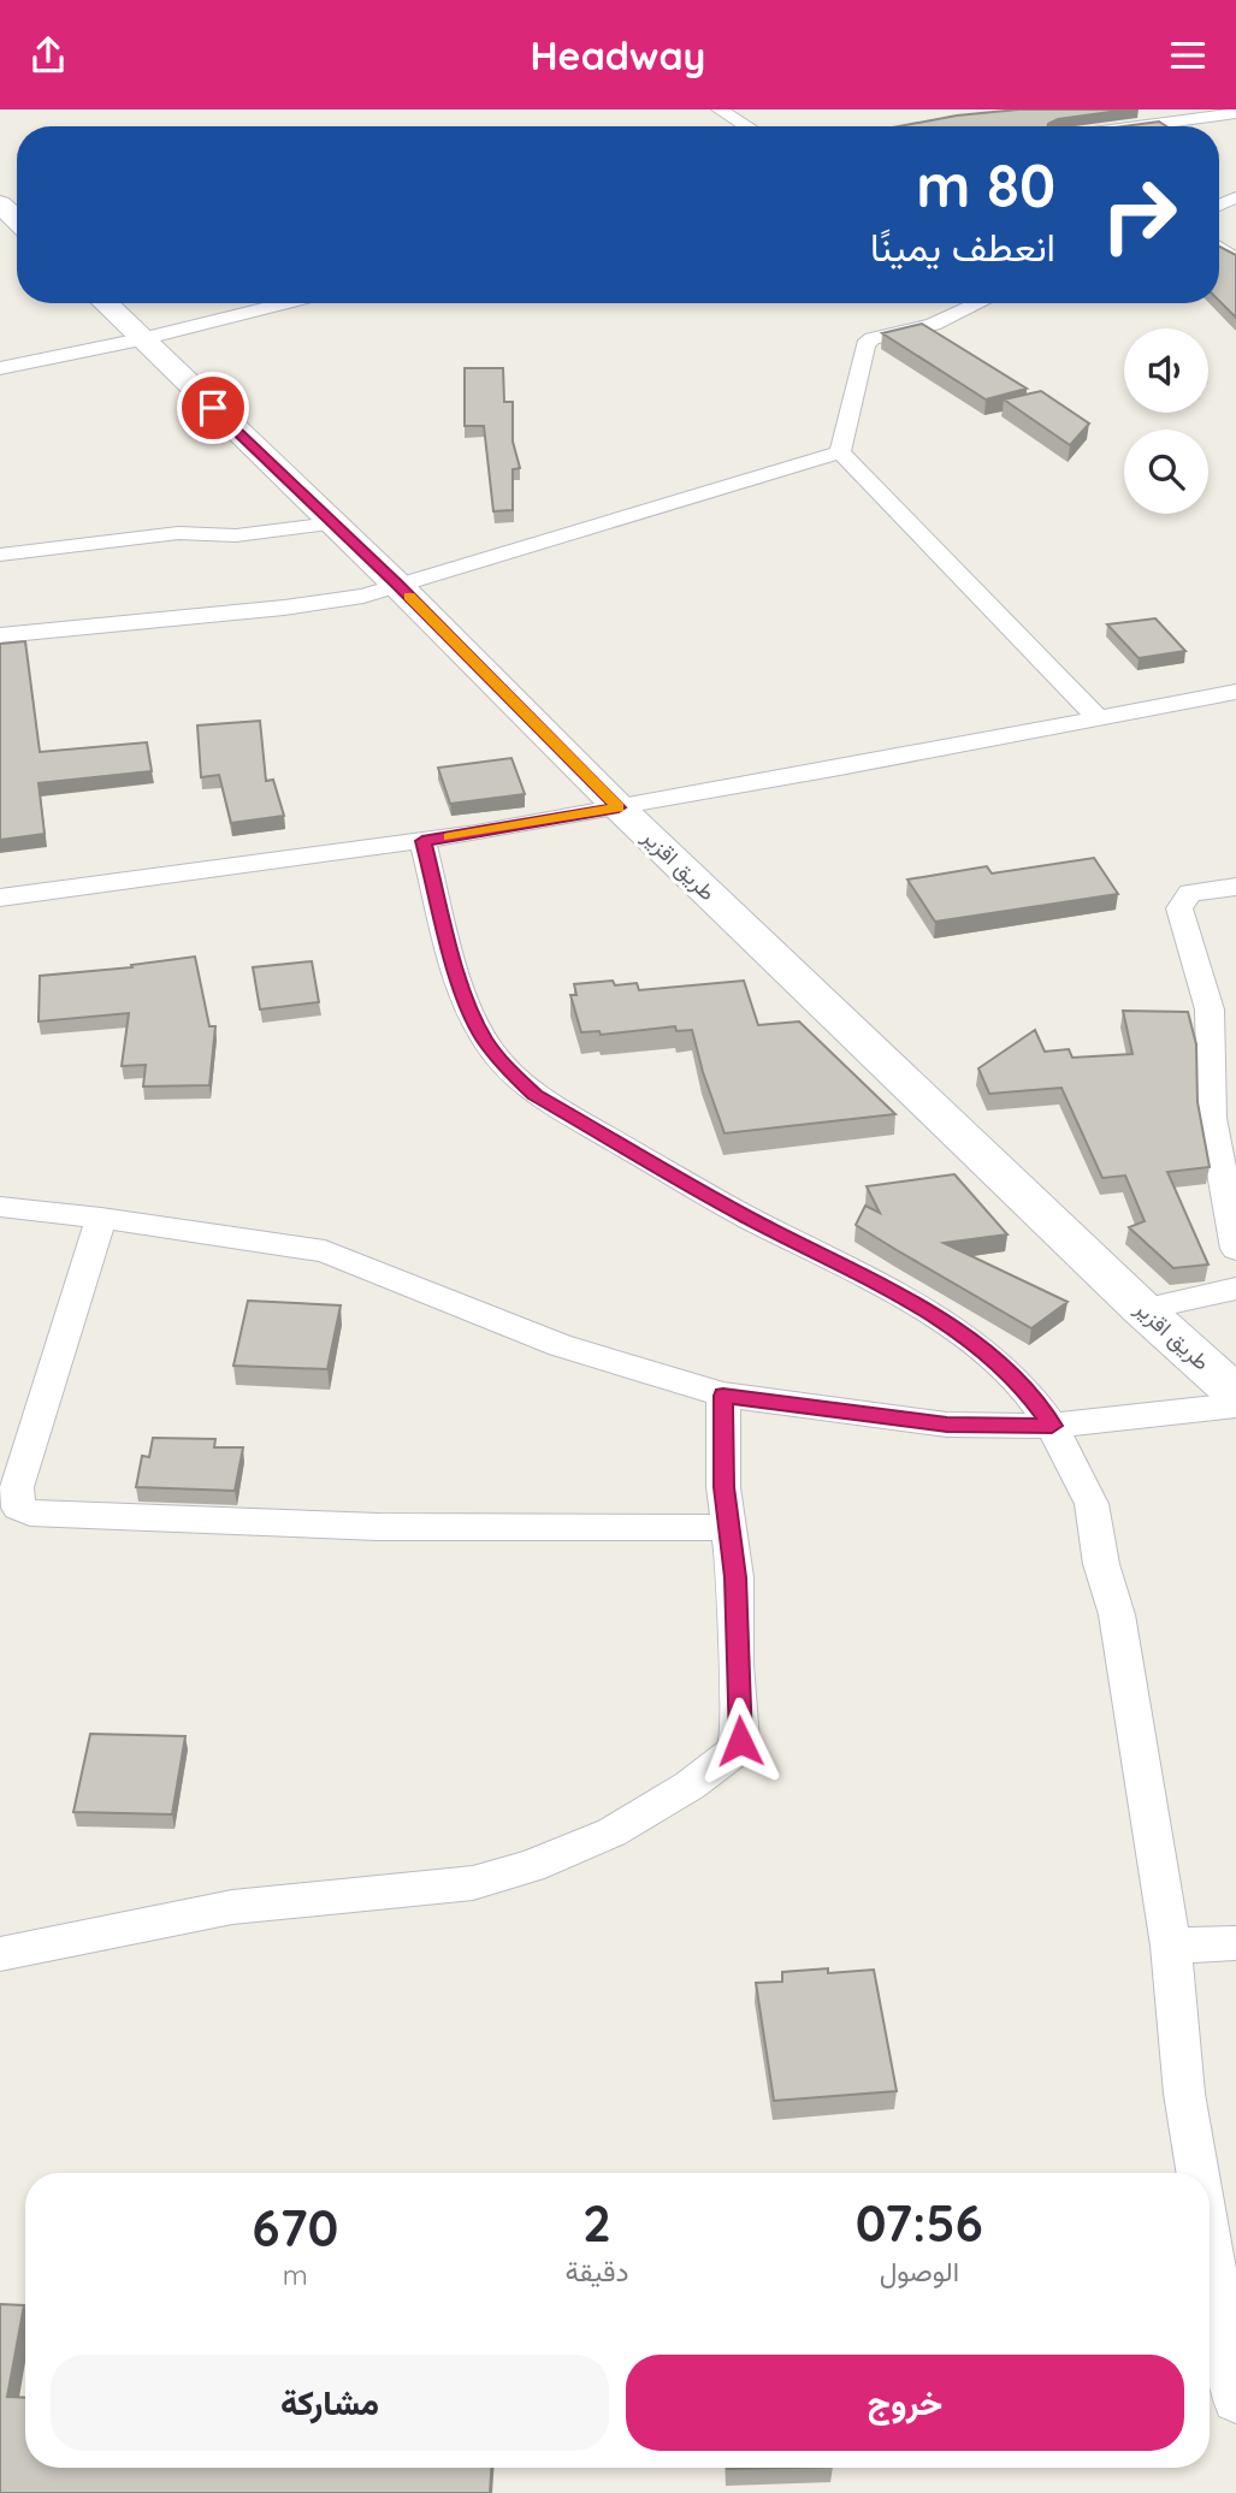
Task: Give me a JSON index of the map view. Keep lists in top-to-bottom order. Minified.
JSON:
{"streets":{"street":["طريق اقزير"]},"page":{"header":"Headway","turn":["80 m","انعطف يمينًا"],"eta":["07:56","الوصول","2","دقيقة","670","m"],"buttons":["خروج","مشاركة"]}}
